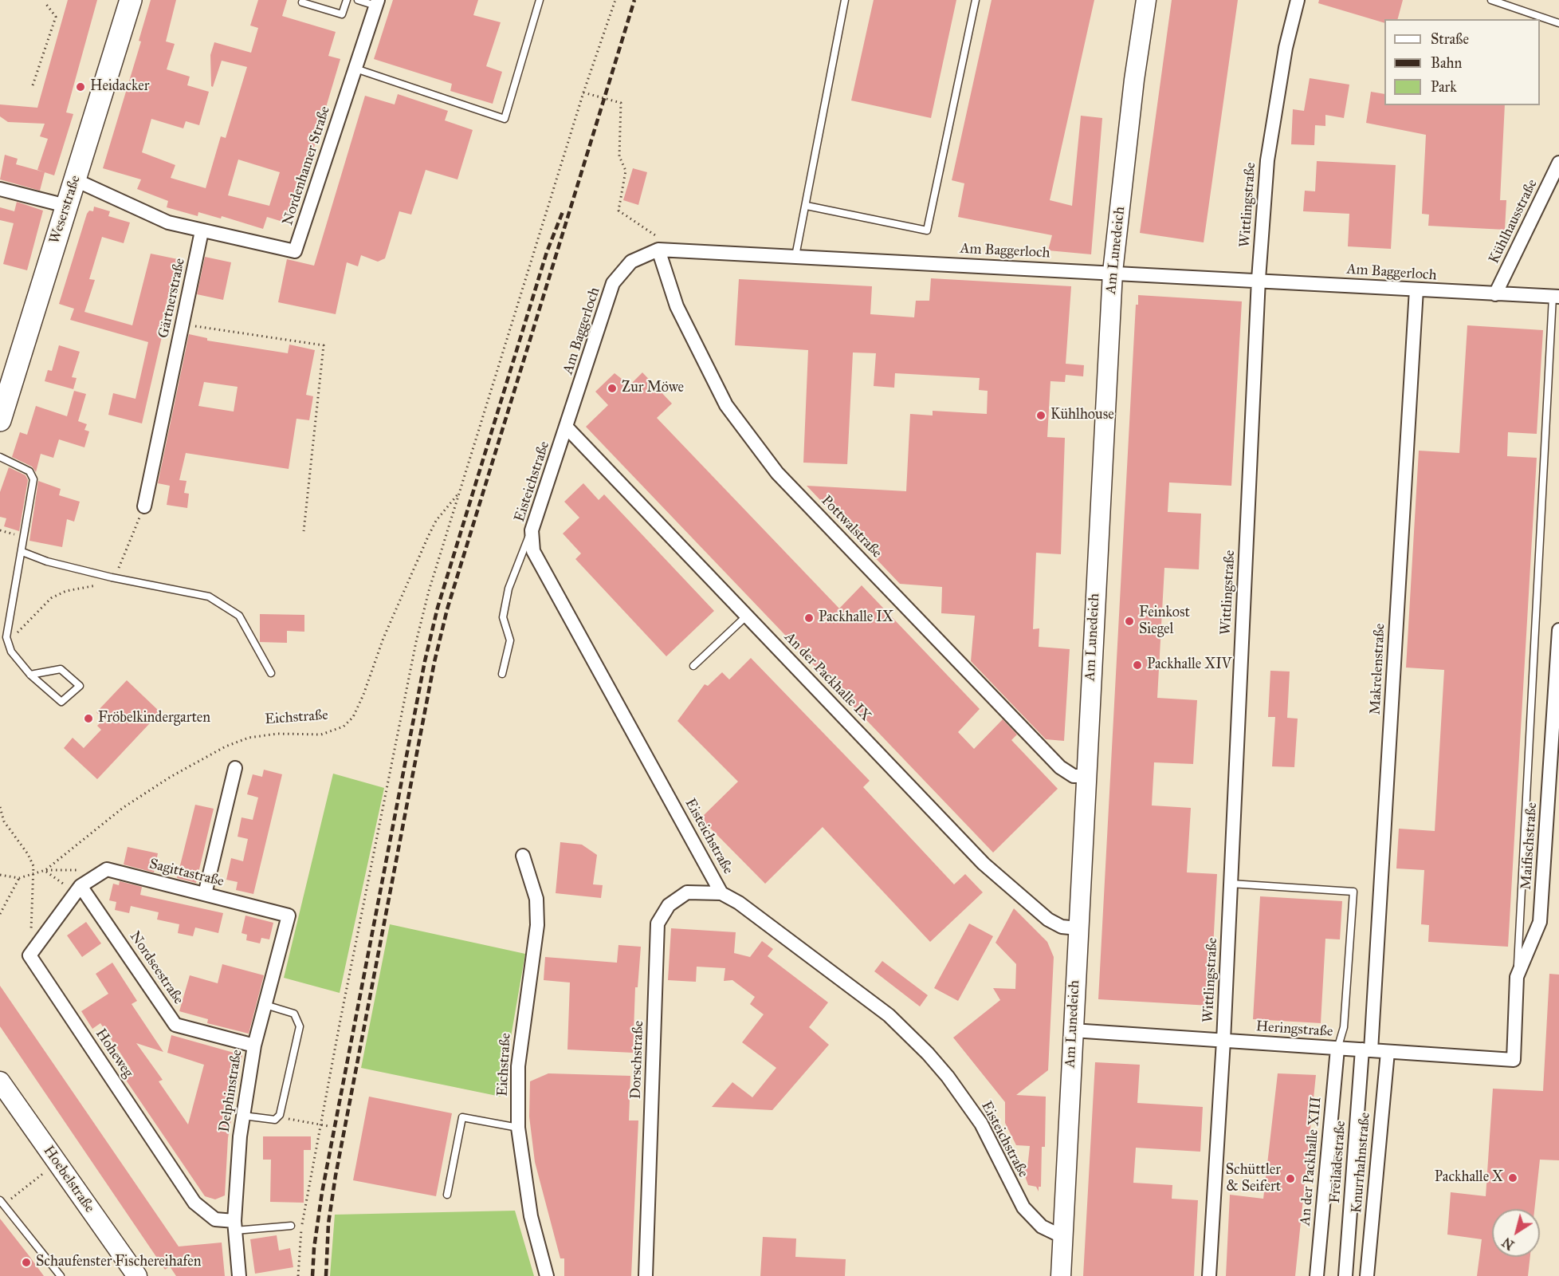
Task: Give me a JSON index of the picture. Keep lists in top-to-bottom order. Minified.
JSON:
{"streets":{"main road":["Weserstraße"],"street":["Nordenhamer Straße","Wittlingstraße","Kühlhausstraße","Am Lunedeich","Am Baggerloch","Gärtnerstraße","Eisteichstraße","Pottwalstraße","Makrelenstraße","An der Packhalle IX","Eichstraße","Maifischstraße","Sagittastraße","Nordseestraße","Heringstraße","Hoheweg","Dorschstraße","Delphinstraße","An der Packhalle XIII","Freiladestraße","Knurrhahnstraße","Hoebelstraße"]},"crossings":[["Nordenhamer Straße","Gärtnerstraße"],["Wittlingstraße","Am Baggerloch"],["Wittlingstraße","Heringstraße"],["Kühlhausstraße","Am Baggerloch"],["Am Lunedeich","Am Baggerloch"],["Am Lunedeich","Eisteichstraße"],["Am Lunedeich","Pottwalstraße"],["Am Lunedeich","An der Packhalle IX"],["Am Lunedeich","Heringstraße"],["Am Baggerloch","Eisteichstraße"],["Am Baggerloch","Pottwalstraße"],["Am Baggerloch","Makrelenstraße"],["Am Baggerloch","An der Packhalle IX"],["Eisteichstraße","An der Packhalle IX"],["Eisteichstraße","Dorschstraße"],["Makrelenstraße","Heringstraße"],["Makrelenstraße","Freiladestraße"],["Maifischstraße","Heringstraße"],["Sagittastraße","Nordseestraße"],["Sagittastraße","Delphinstraße"],["Nordseestraße","Delphinstraße"],["Heringstraße","An der Packhalle XIII"],["Heringstraße","Freiladestraße"],["Heringstraße","Knurrhahnstraße"],["Hoheweg","Delphinstraße"]],"places":["Heidacker","Zur Möwe","Kühlhouse","Packhalle IX","Feinkost Siegel","Packhalle XIV","Fröbelkindergarten","Packhalle X","Schüttler & Seifert","Schaufenster Fischereihafen"],"legend":["Straße","Bahn","Park"],"north":"bottom left"}
